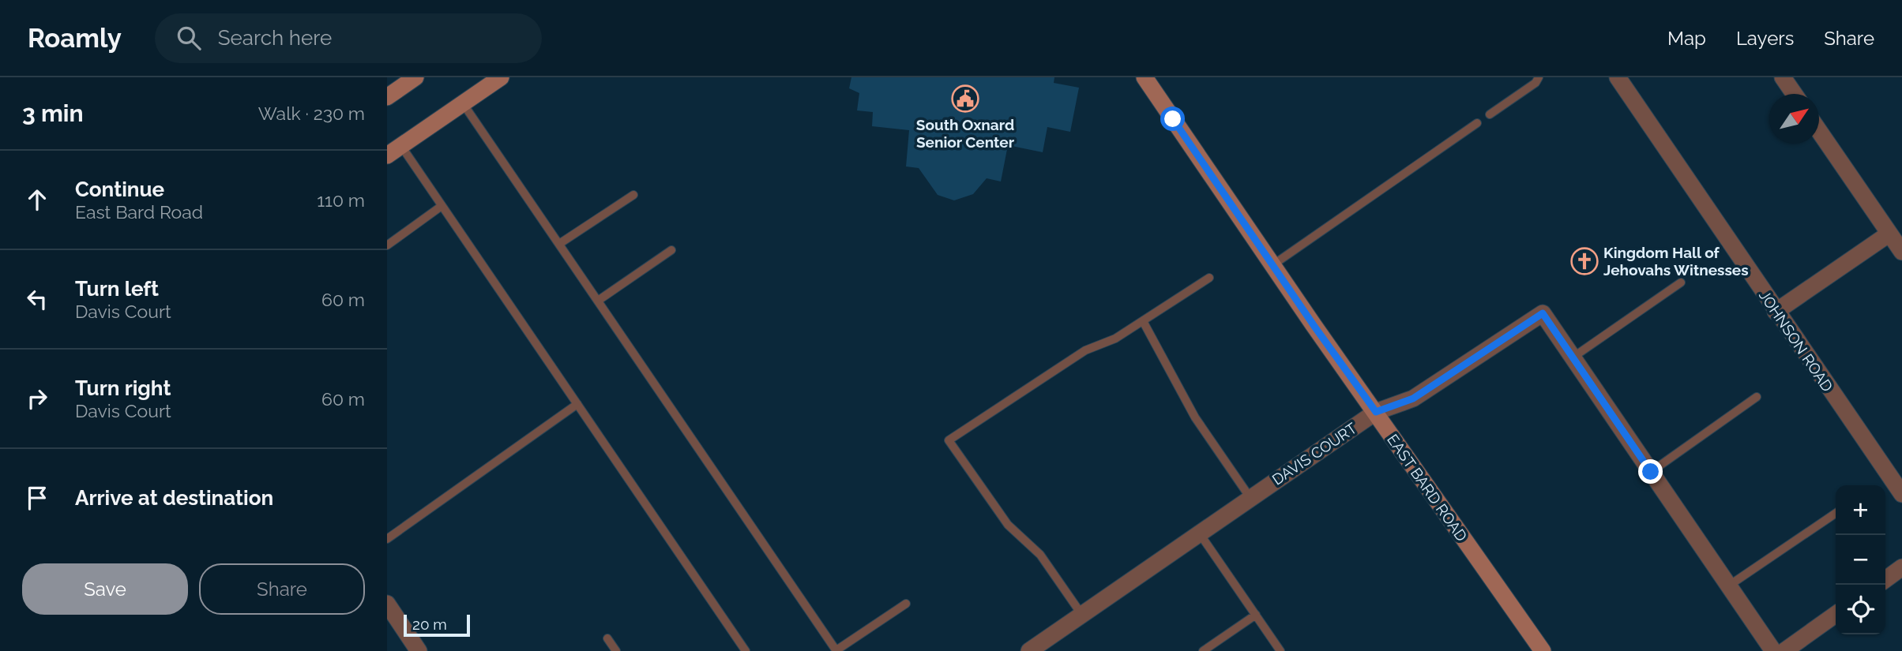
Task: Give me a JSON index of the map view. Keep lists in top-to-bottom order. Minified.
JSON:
{"streets":{"main road":["EAST BARD ROAD"],"street":["JOHNSON ROAD","DAVIS COURT"]},"crossings":[["DAVIS COURT","EAST BARD ROAD"]],"places":{"public building":["South Oxnard Senior Center"],"church":["Kingdom Hall of Jehovahs Witnesses"]},"scale_bar":"20 m","north":"top right","page":{"header":"Roamly","search":"Search here","nav":["Map","Layers","Share"],"heading":["3 min","Walk · 230 m"],"list":[["Continue","East Bard Road","110 m"],["Turn left","Davis Court","60 m"],["Turn right","Davis Court","60 m"],"Arrive at destination"],"map_buttons":["+","−"],"buttons":["Save","Share"],"scale":"20 m"}}
